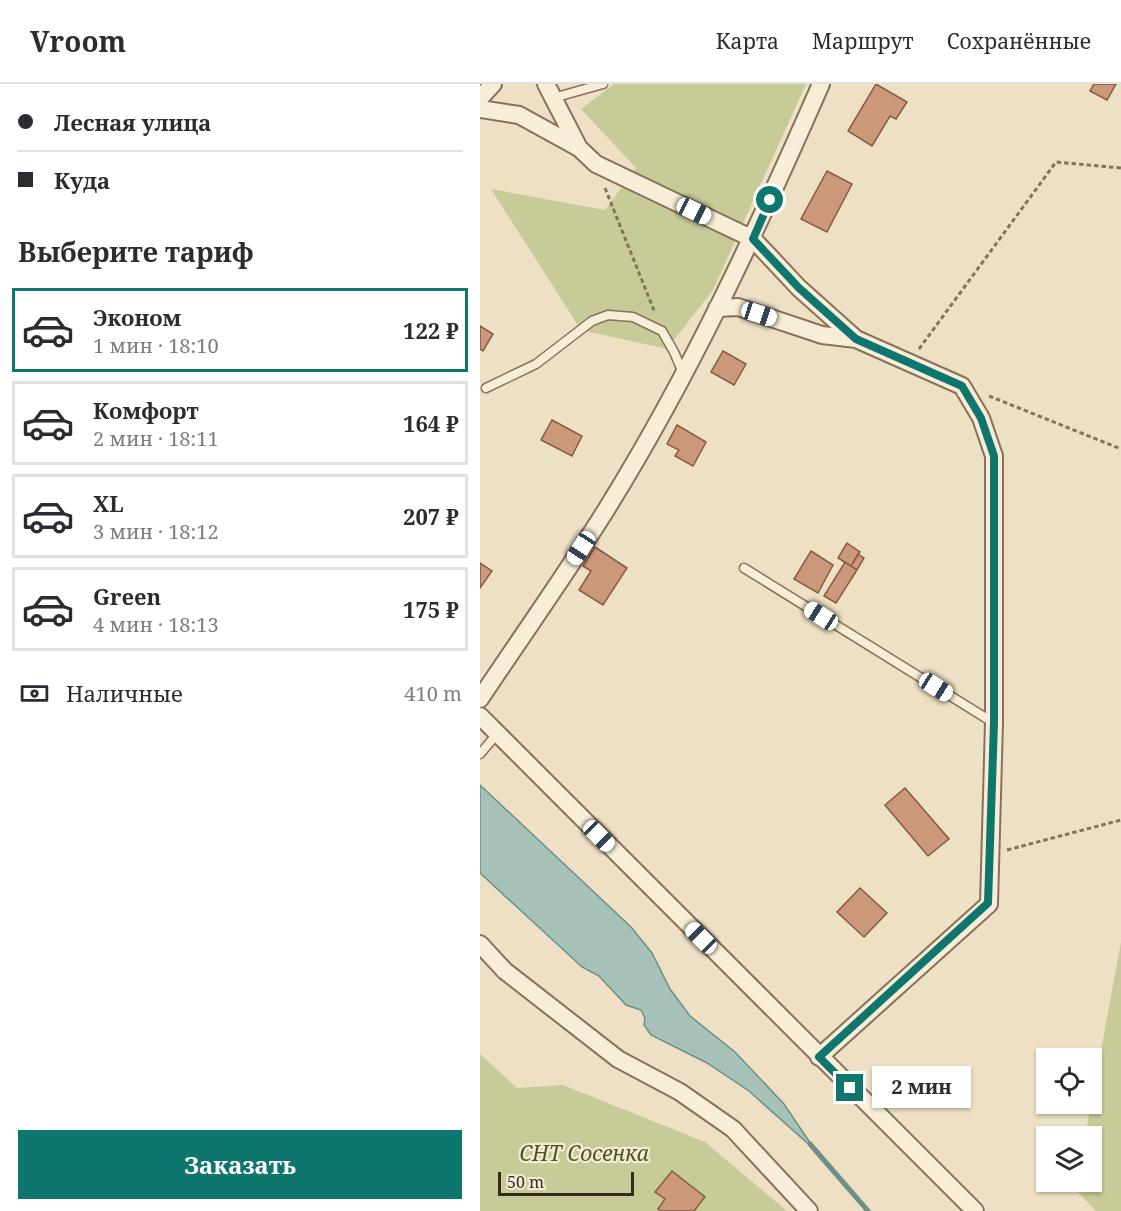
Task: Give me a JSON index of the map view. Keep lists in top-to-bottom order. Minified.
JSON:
{"parks":["СНТ Сосенка"],"scale_bar":"50 m","page":{"header":"Vroom","nav":["Карта","Маршрут","Сохранённые"],"banner":["Лесная улица","Куда"],"heading":"Выберите тариф","list":[{"name":"Эконом","note":"1 мин · 18:10","value":"122 ₽"},{"name":"Комфорт","note":"2 мин · 18:11","value":"164 ₽"},{"name":"XL","note":"3 мин · 18:12","value":"207 ₽"},{"name":"Green","note":"4 мин · 18:13","value":"175 ₽"}],"pay":["Наличные","410 m"],"bubble":"2 мин","buttons":"Заказать","scale":"50 m"}}
